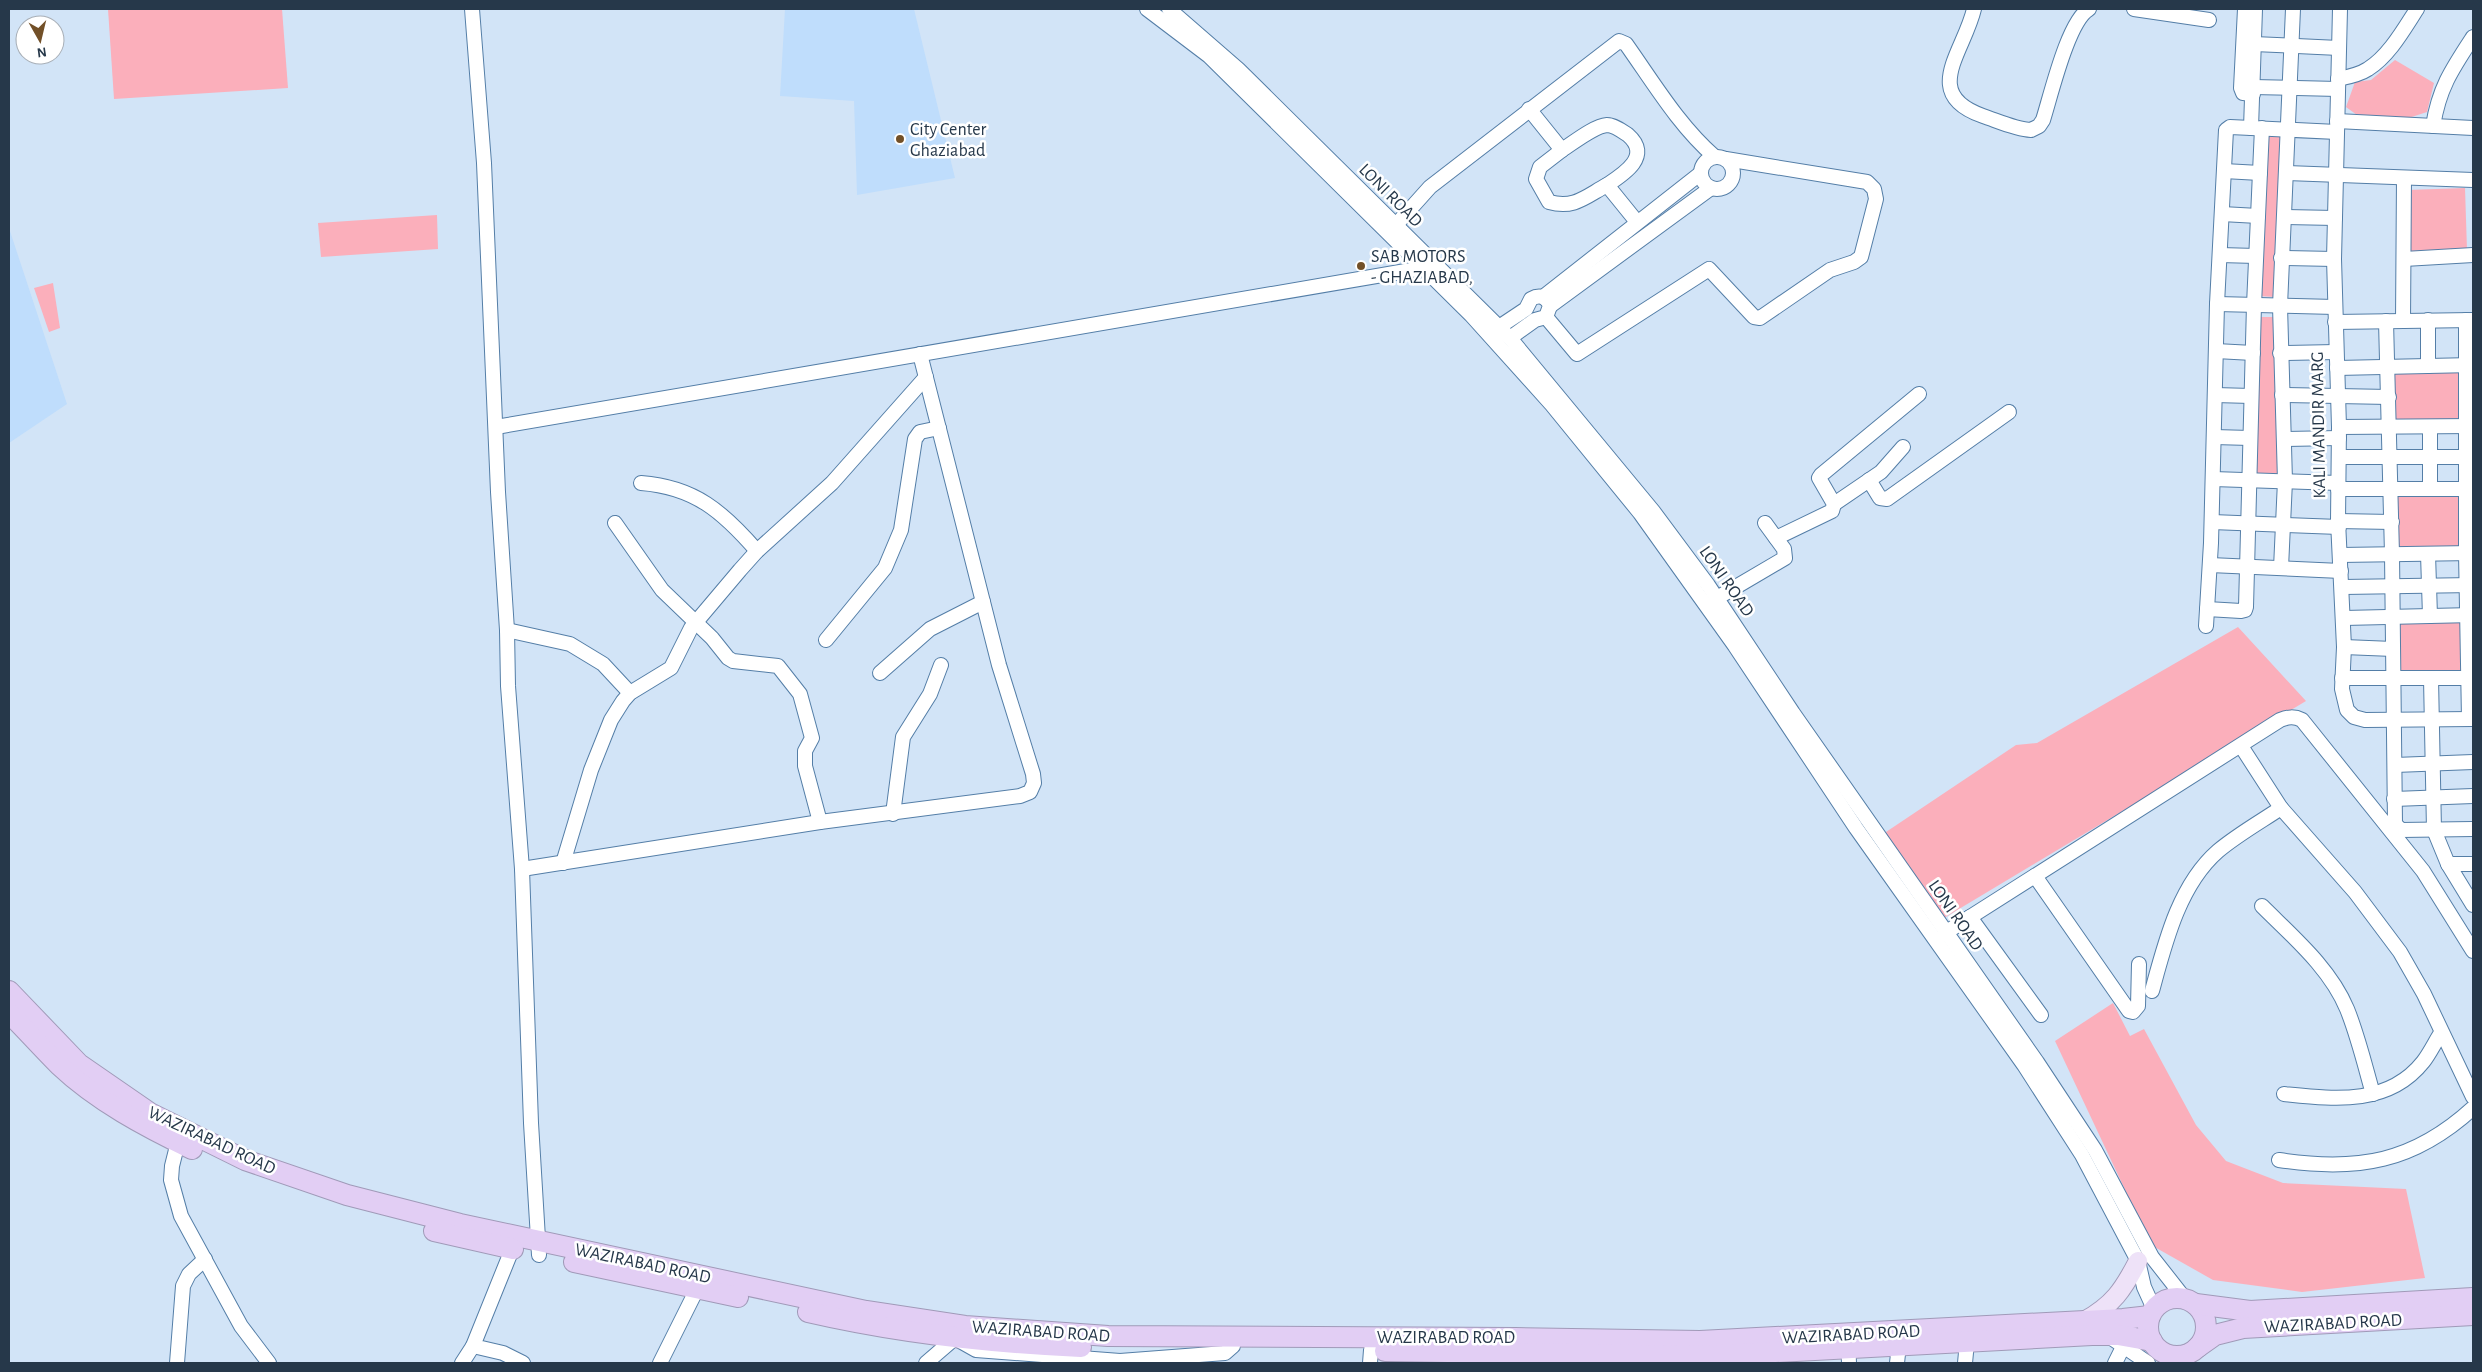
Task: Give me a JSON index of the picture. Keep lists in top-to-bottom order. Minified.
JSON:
{"streets":{"highway":["WAZIRABAD ROAD"],"street":["LONI ROAD","KALI MANDIR MARG"]},"places":["City Center Ghaziabad","SAB MOTORS - GHAZIABAD,"],"north":"bottom"}
